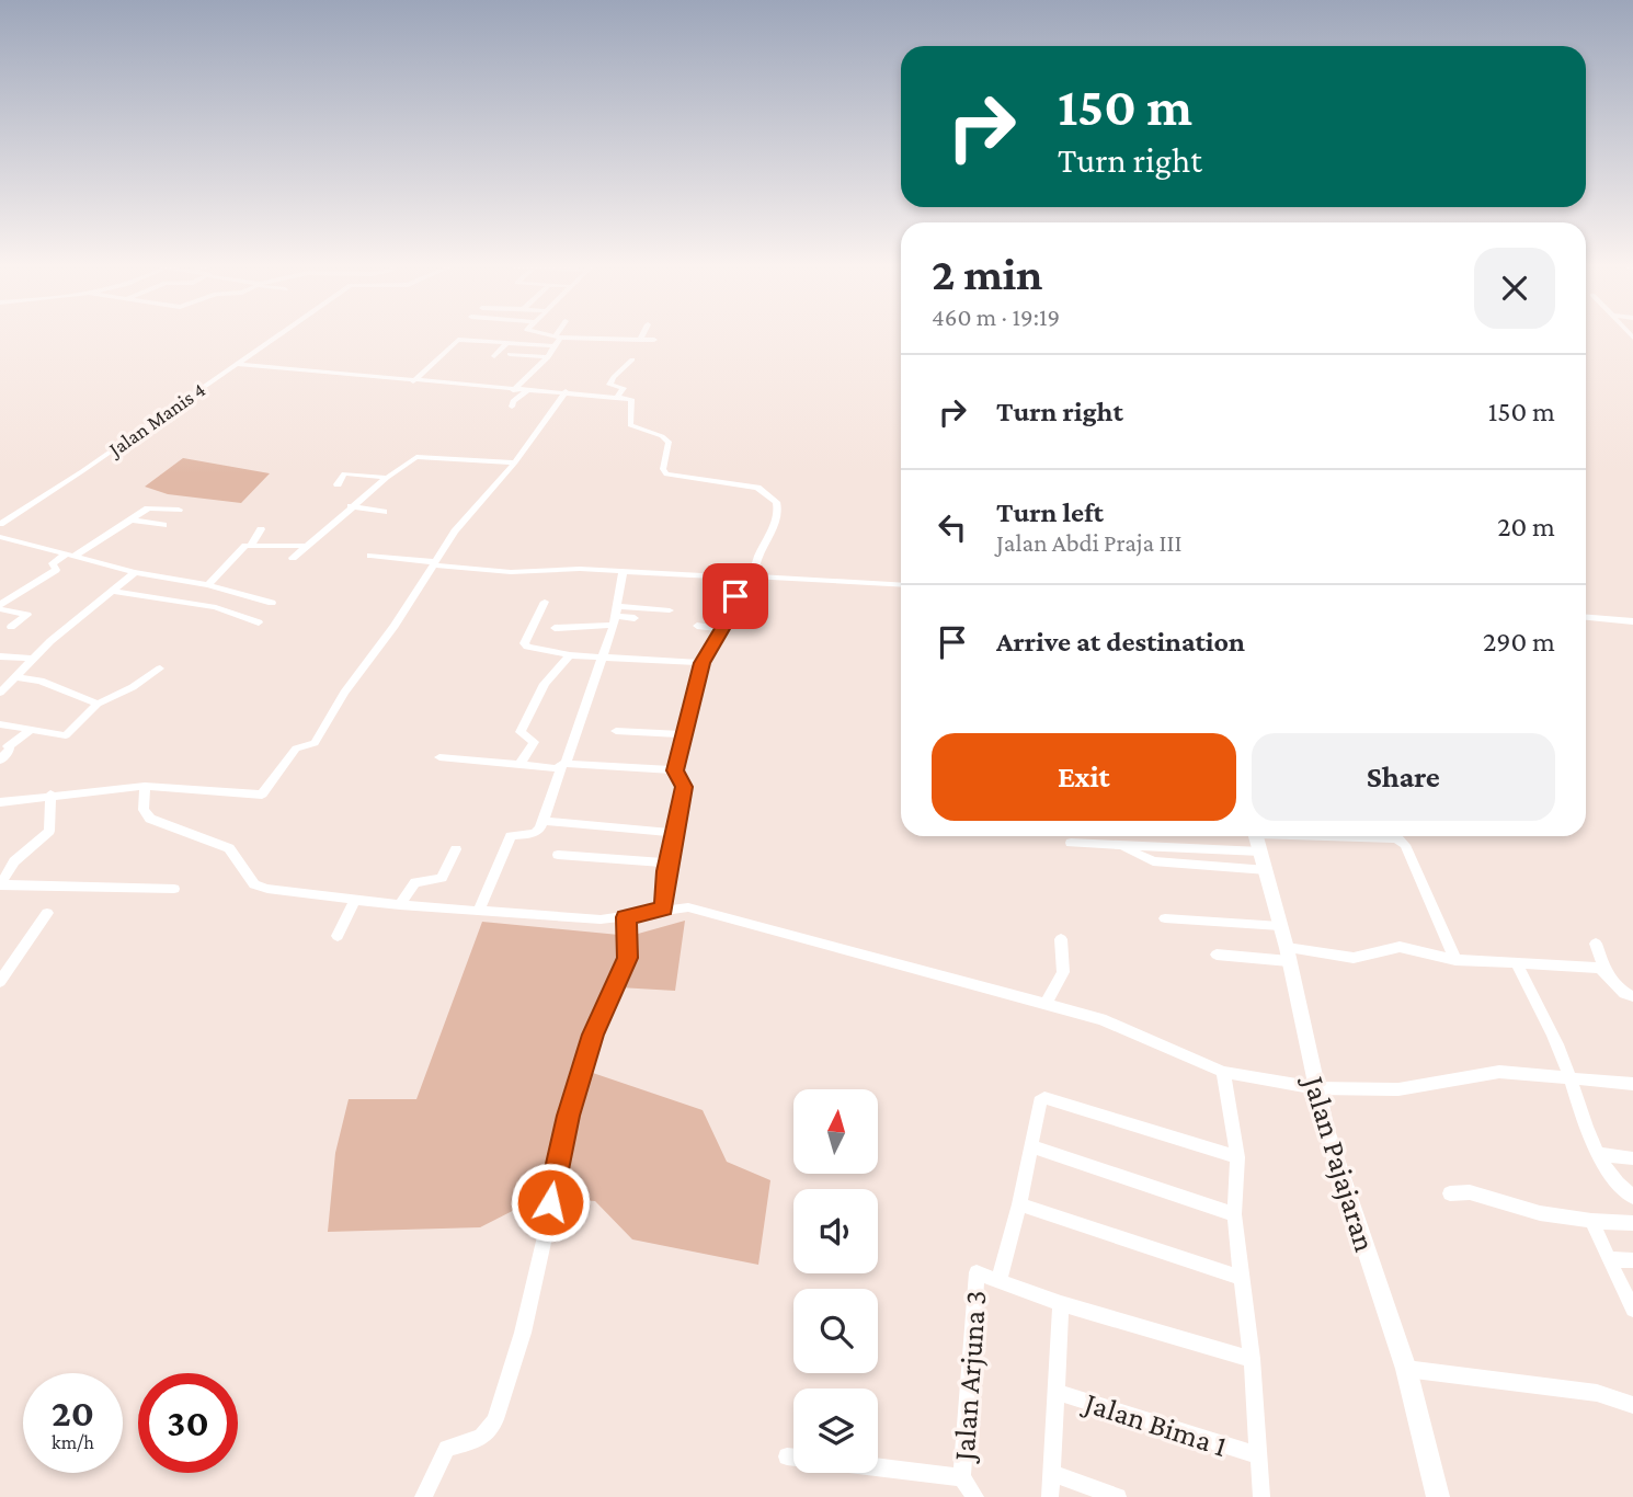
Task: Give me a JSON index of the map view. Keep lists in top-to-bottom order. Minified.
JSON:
{"streets":{"main road":["Jalan Pajajaran"],"street":["Jalan Manis 4","Jalan Arjuna 3","Jalan Bima 1"]},"north":"top","page":{"turn":["150 m","Turn right"],"heading":["2 min","460 m · 19:19"],"list":[{"name":"Turn right","value":"150 m"},{"name":"Turn left","note":"Jalan Abdi Praja III","value":"20 m"},{"name":"Arrive at destination","value":"290 m"}],"buttons":["Exit","Share"],"speed":"20 km/h","limit":"30"}}
